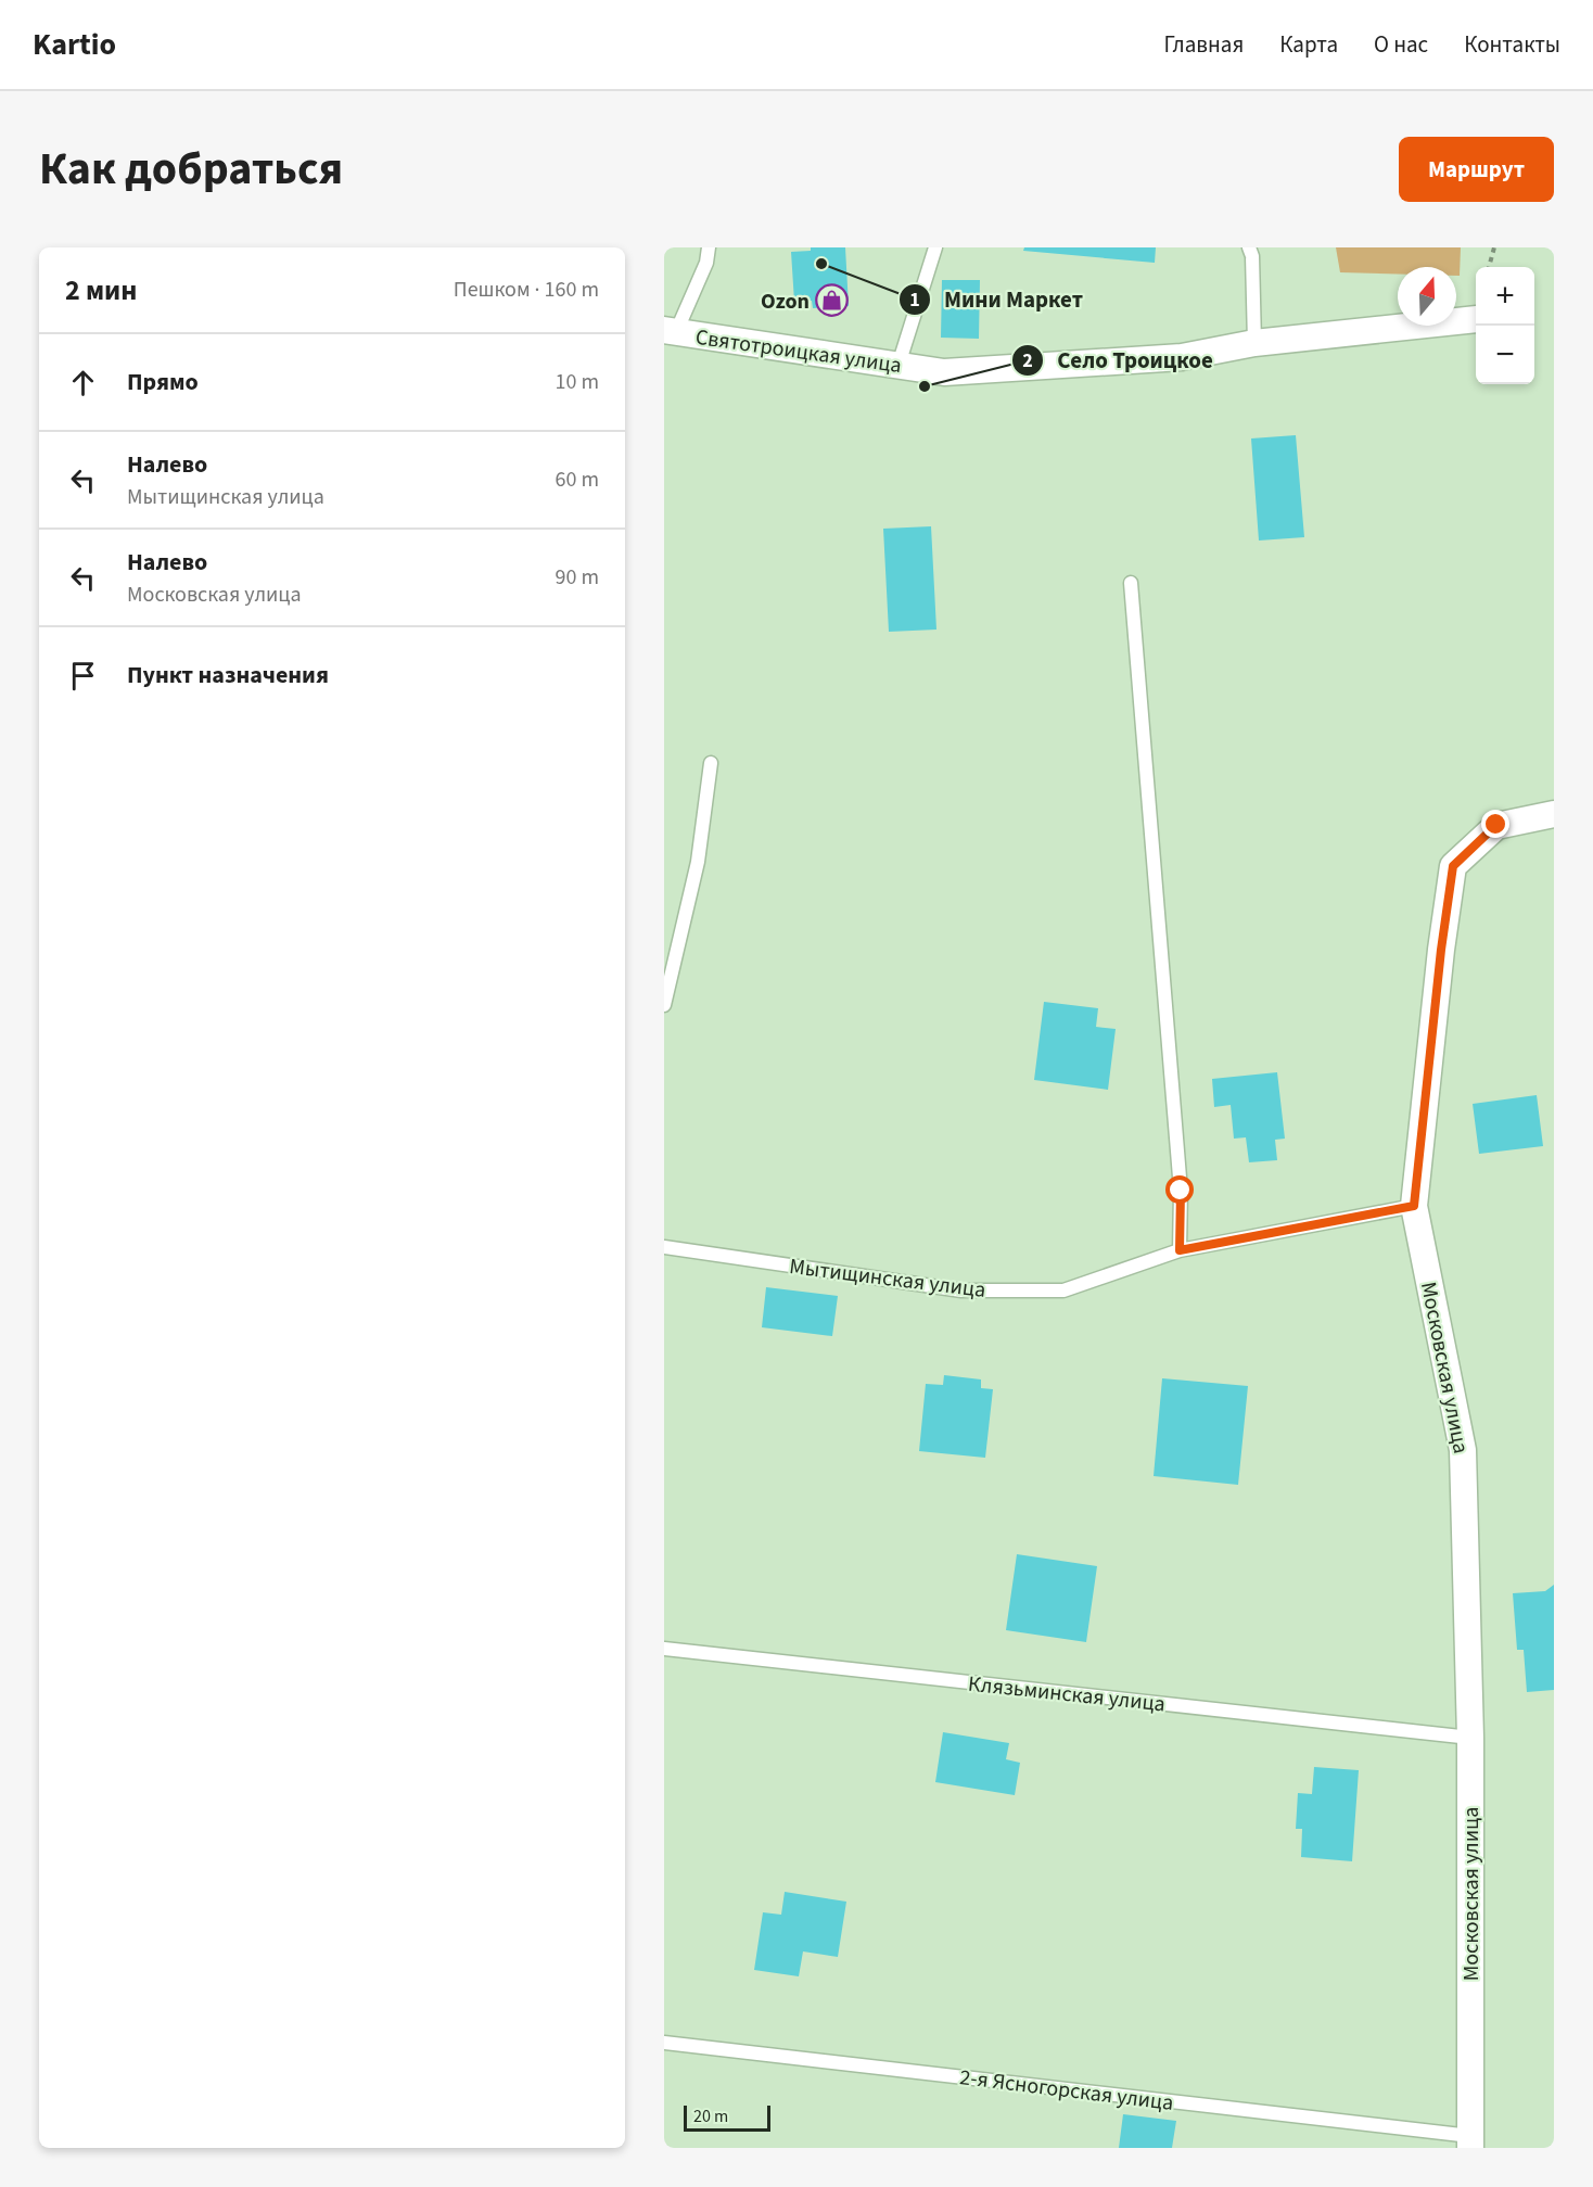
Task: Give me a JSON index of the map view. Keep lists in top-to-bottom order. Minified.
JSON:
{"streets":{"street":["Святотроицкая улица","Московская улица"],"lane":["Мытищинская улица","Клязьминская улица","2-я Ясногорская улица"]},"crossings":[["Мытищинская улица","Московская улица"],["Московская улица","Клязьминская улица"],["Московская улица","2-я Ясногорская улица"]],"places":{"other":["Мини Маркет","Село Троицкое"],"shop":["Ozon"]},"scale_bar":"20 m","north":"top","page":{"header":"Kartio","nav":["Главная","Карта","О нас","Контакты"],"title":"Как добраться","buttons":"Маршрут","heading":["2 мин","Пешком · 160 m"],"map_buttons":["+","−"],"list":[["Прямо","10 m"],["Налево","Мытищинская улица","60 m"],["Налево","Московская улица","90 m"],"Пункт назначения"],"scale":"20 m"}}
